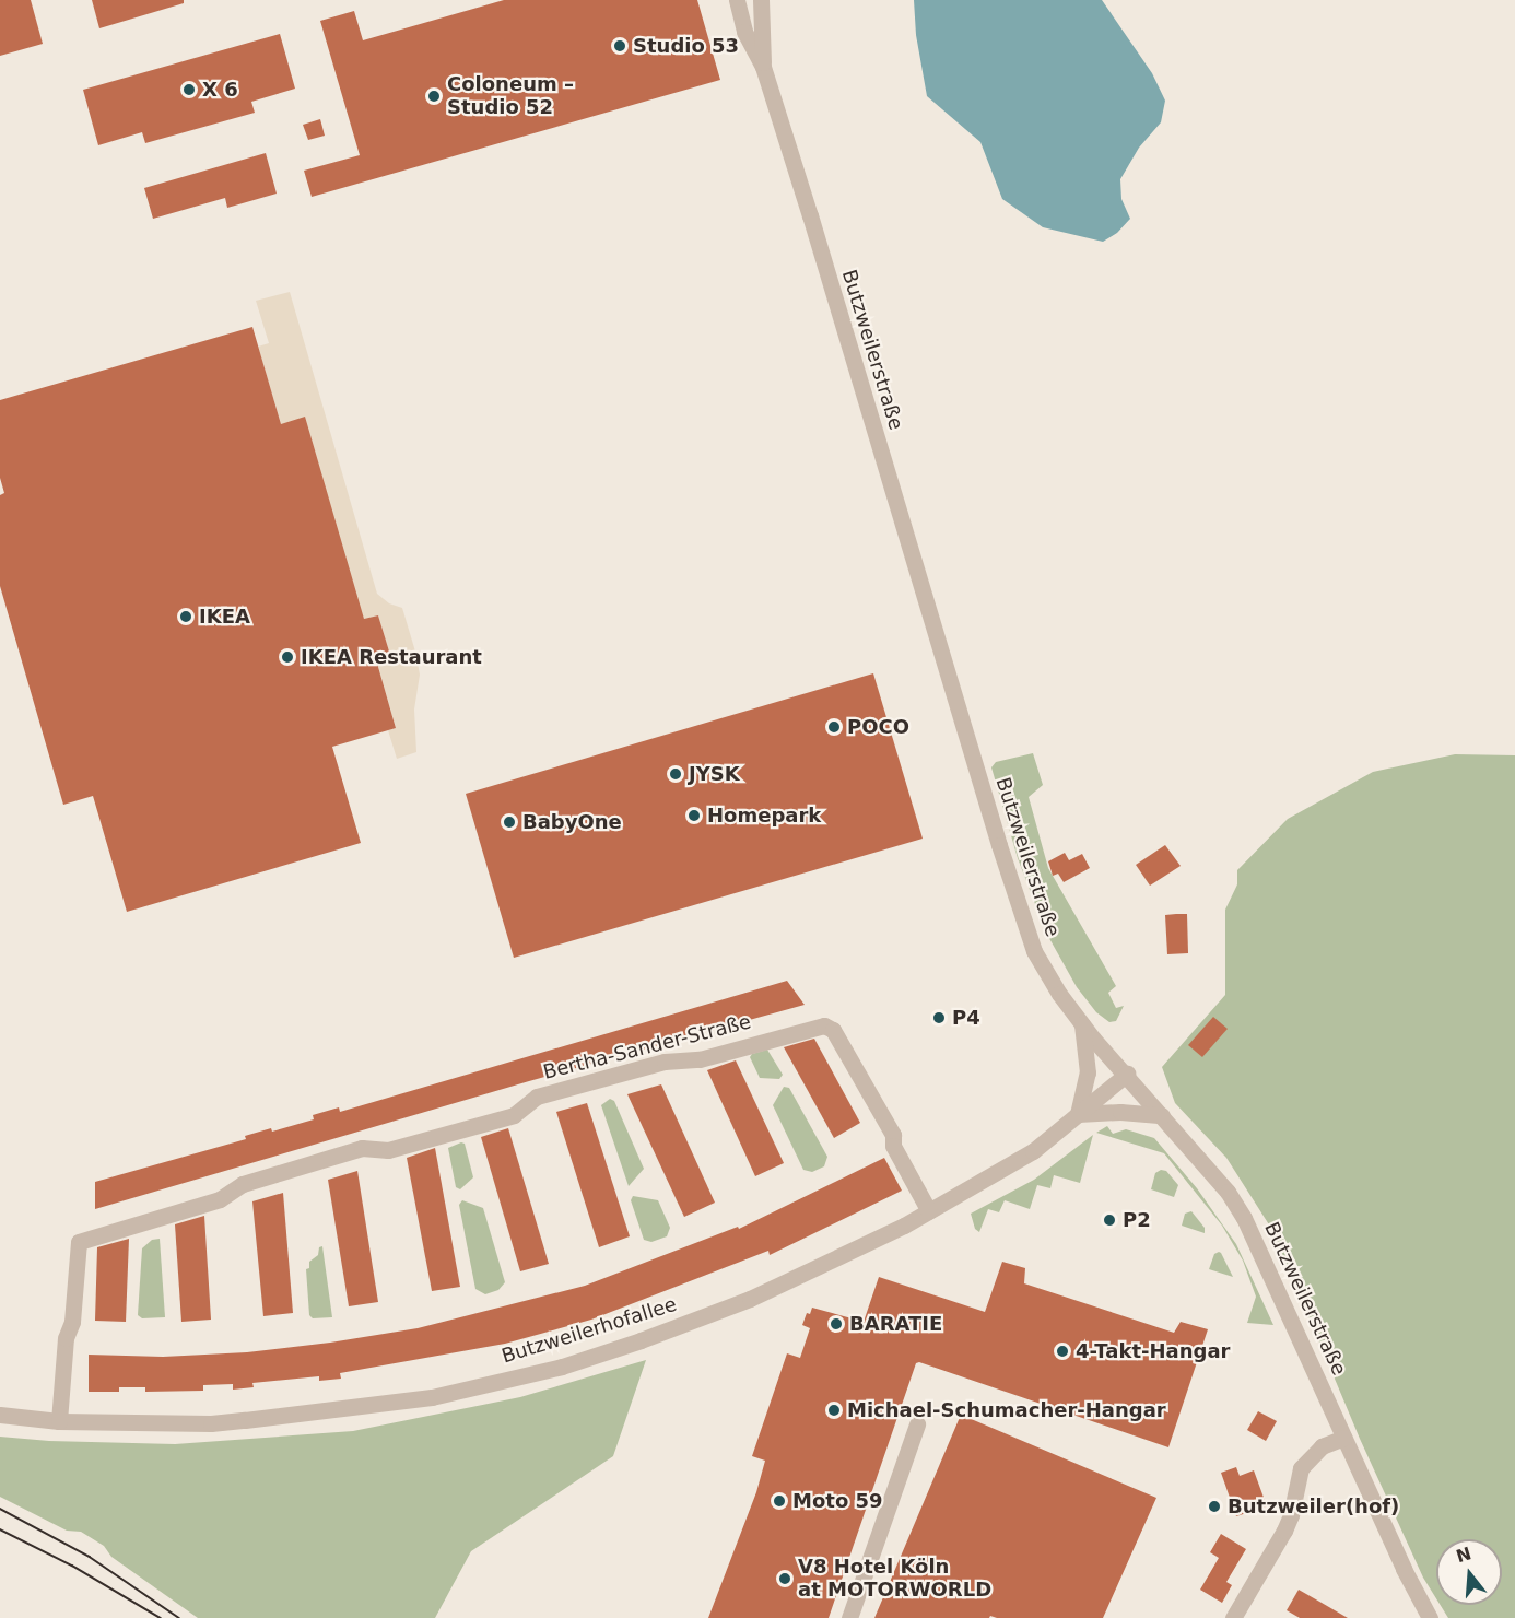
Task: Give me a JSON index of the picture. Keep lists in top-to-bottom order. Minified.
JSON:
{"streets":{"street":["Butzweilerstraße","Bertha-Sander-Straße","Butzweilerhofallee"]},"crossings":[["Butzweilerstraße","Butzweilerhofallee"],["Bertha-Sander-Straße","Butzweilerhofallee"]],"places":["Studio 53","X 6","Coloneum – Studio 52","IKEA","IKEA Restaurant","POCO","JYSK","Homepark","BabyOne","P4","P2","BARATIE","4-Takt-Hangar","Michael-Schumacher-Hangar","Moto 59","Butzweiler(hof)","V8 Hotel Köln at MOTORWORLD"],"north":"top"}
